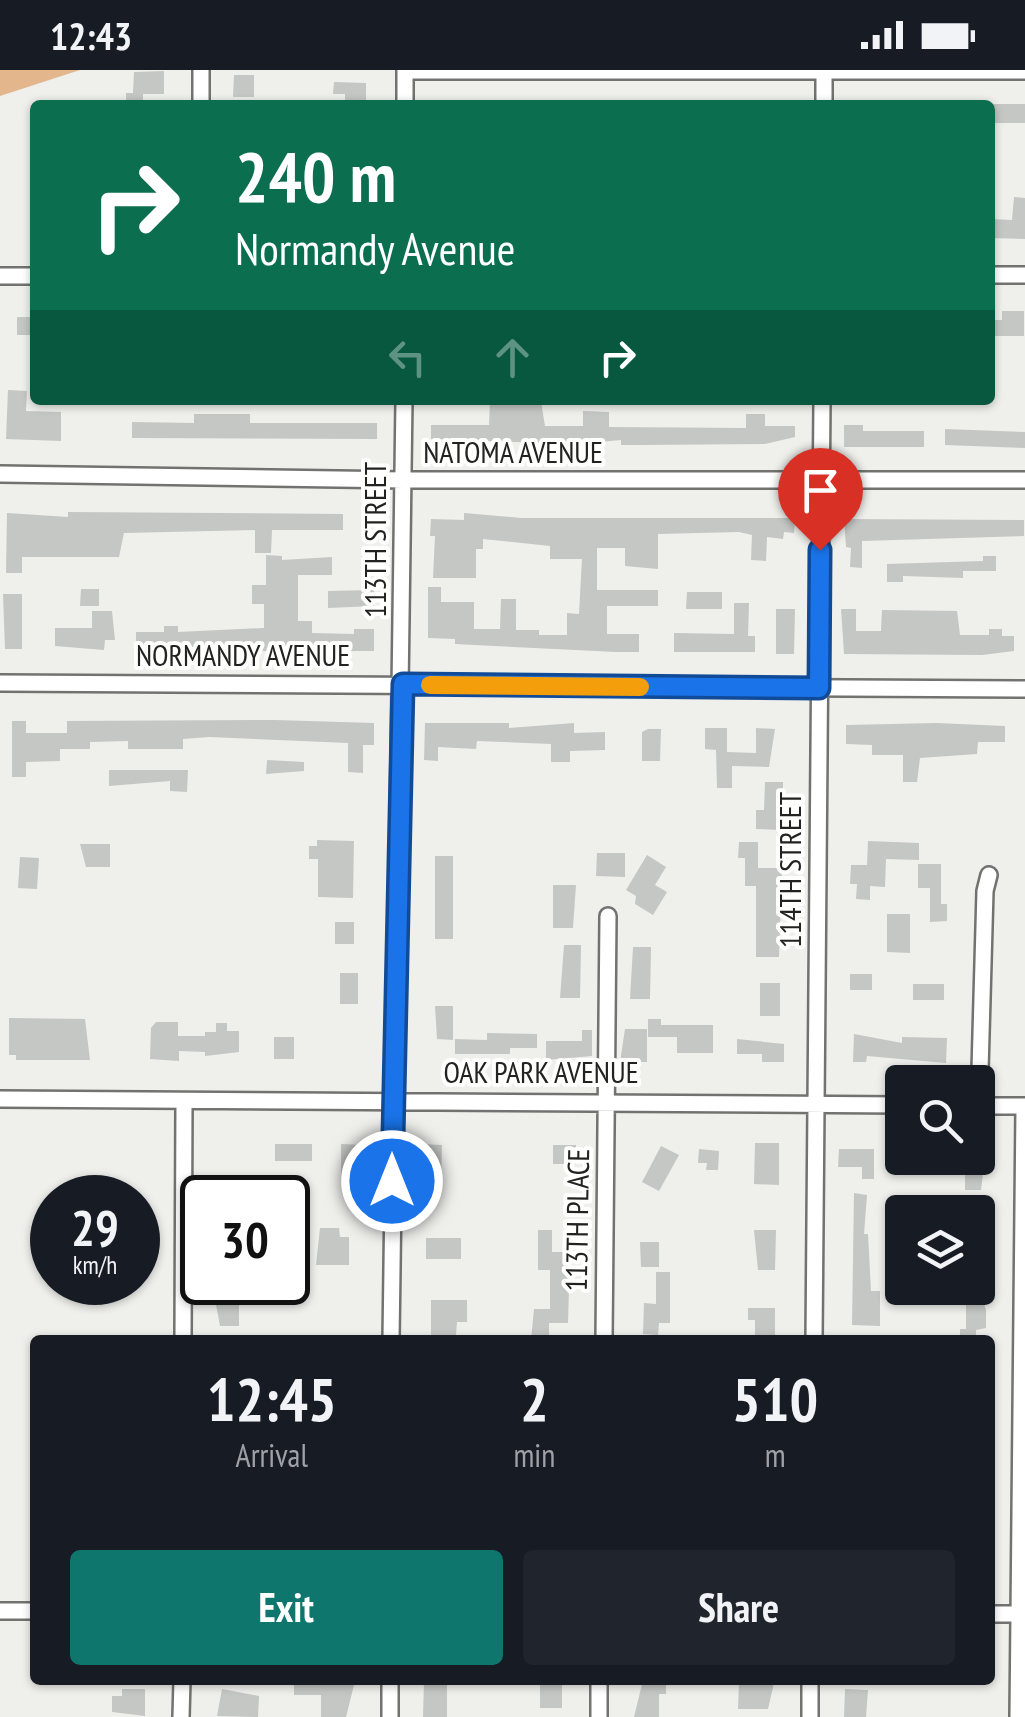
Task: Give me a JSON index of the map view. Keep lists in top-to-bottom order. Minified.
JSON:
{"streets":{"street":["NATOMA AVENUE","113TH STREET","NORMANDY AVENUE","114TH STREET","OAK PARK AVENUE","113TH PLACE"]},"crossings":[["NATOMA AVENUE","113TH STREET"],["NATOMA AVENUE","114TH STREET"],["113TH STREET","NORMANDY AVENUE"],["113TH STREET","OAK PARK AVENUE"],["NORMANDY AVENUE","114TH STREET"],["114TH STREET","OAK PARK AVENUE"],["OAK PARK AVENUE","113TH PLACE"]],"page":{"status":"12:43","turn":["240 m","Normandy Avenue"],"speed":"29 km/h","limit":"30","eta":["12:45","Arrival","2","min","510","m"],"buttons":["Exit","Share"]}}
